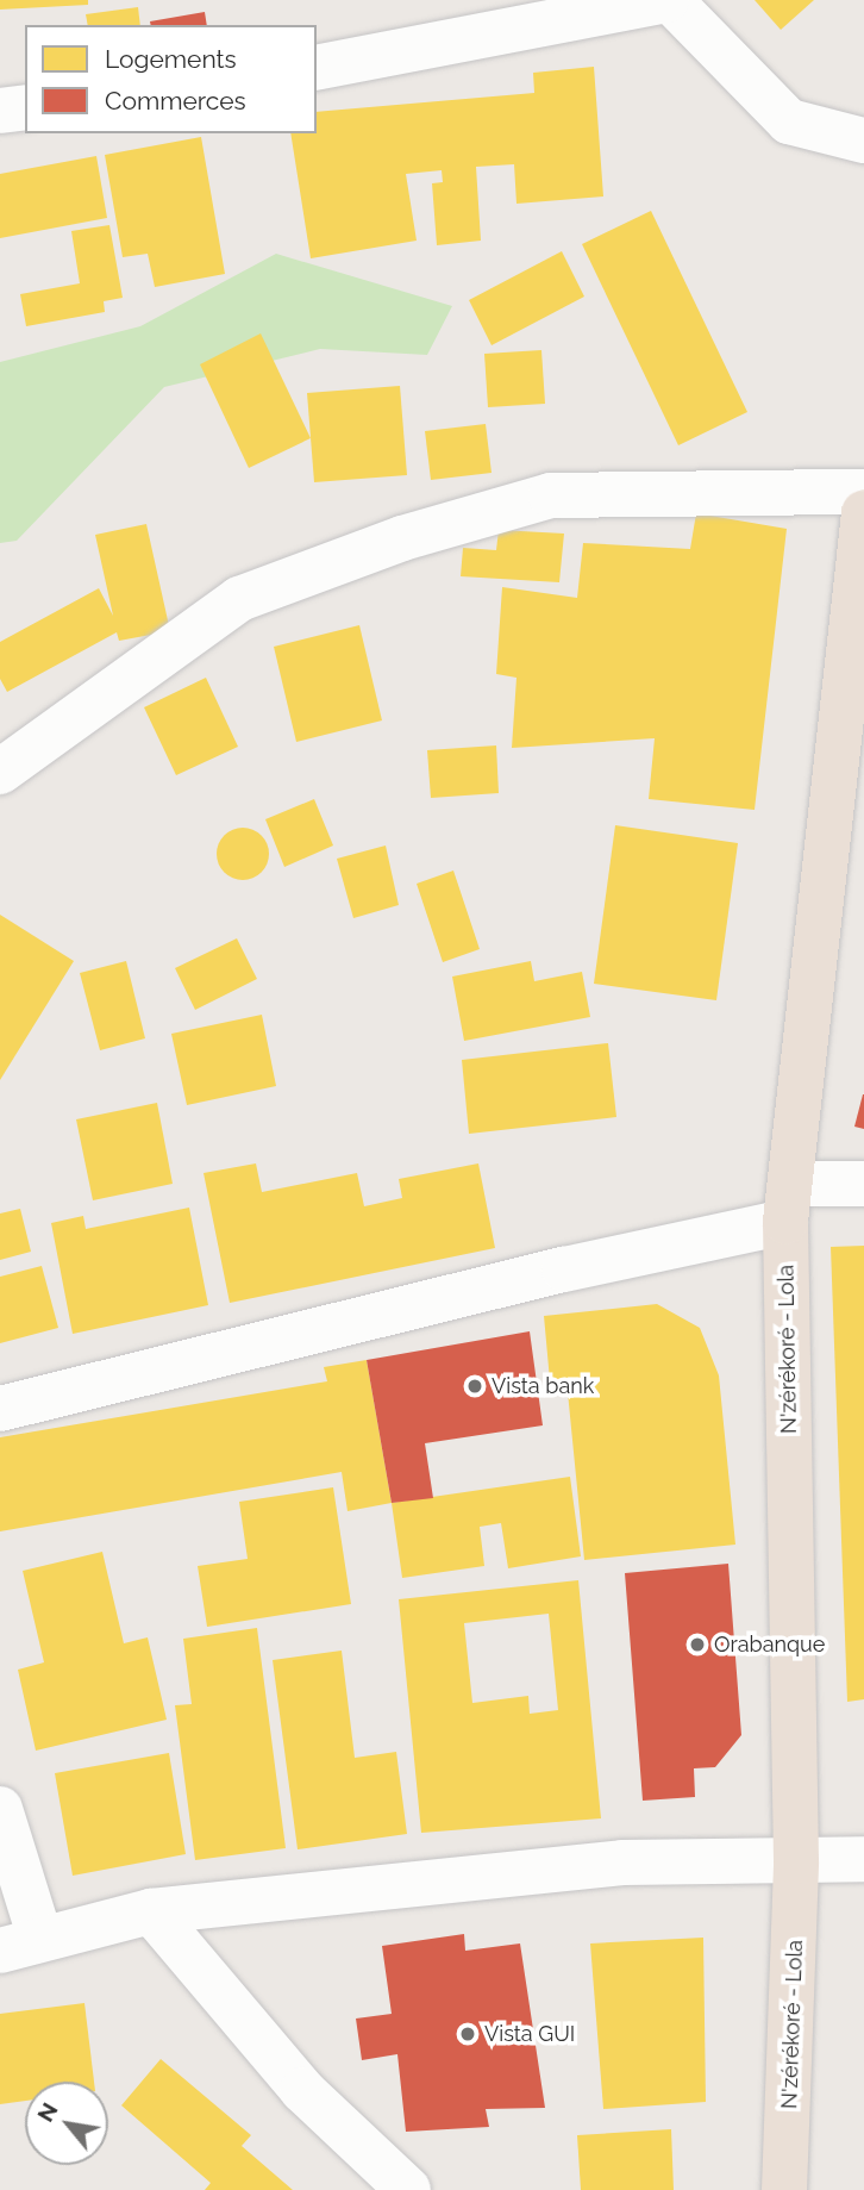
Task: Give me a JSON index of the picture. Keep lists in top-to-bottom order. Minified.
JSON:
{"streets":{"highway":["N'zérékoré - Lola"]},"places":["Vista bank","Orabanque","Vista GUI"],"legend":["Logements","Commerces"],"north":"top left"}
